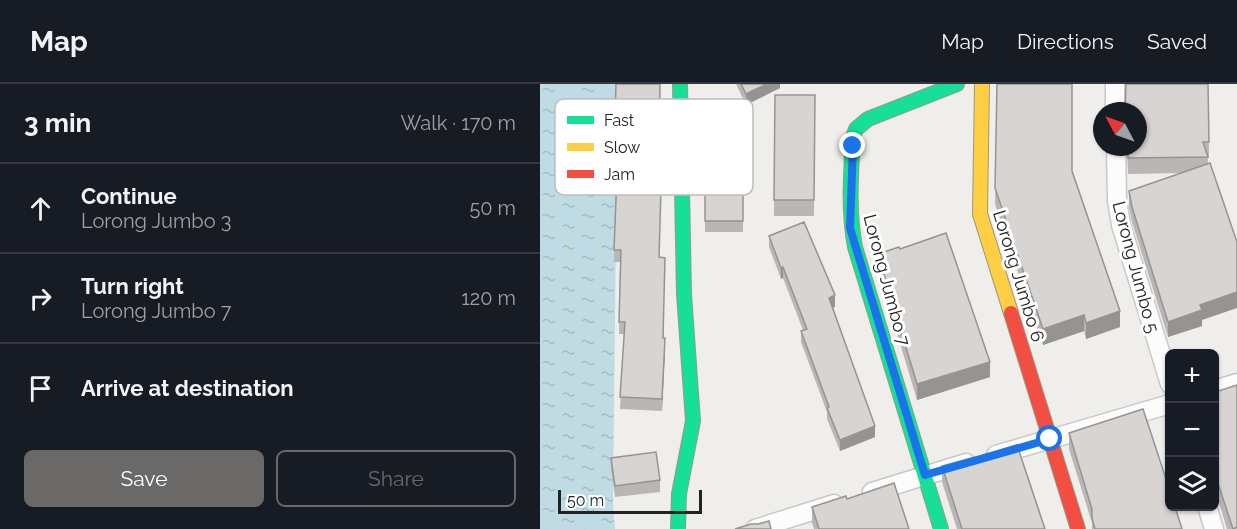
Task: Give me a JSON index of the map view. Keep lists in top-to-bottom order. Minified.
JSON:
{"streets":{"street":["Lorong Jumbo 5","Lorong Jumbo 6","Lorong Jumbo 7"]},"legend":["Fast","Slow","Jam"],"scale_bar":"50 m","north":"top left","page":{"header":"Map","nav":["Map","Directions","Saved"],"heading":["3 min","Walk · 170 m"],"list":[["Continue","Lorong Jumbo 3","50 m"],["Turn right","Lorong Jumbo 7","120 m"],"Arrive at destination"],"map_buttons":["+","−"],"buttons":["Save","Share"],"scale":"50 m"}}
